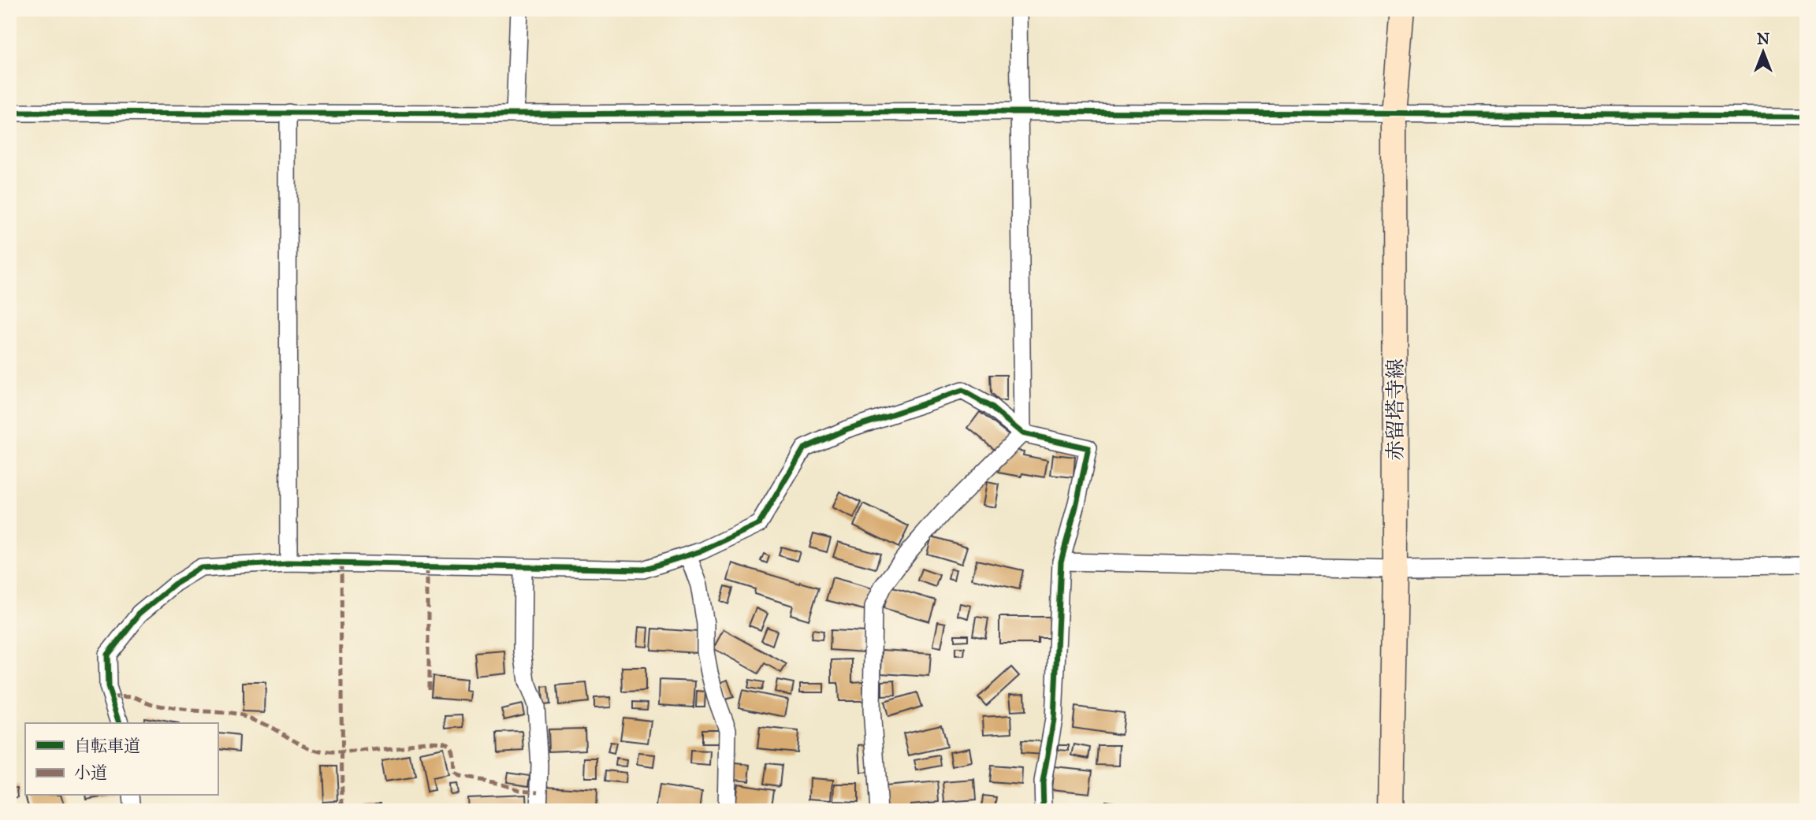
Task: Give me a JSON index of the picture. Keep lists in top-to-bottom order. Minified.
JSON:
{"streets":{"main road":["赤留塔寺線"]},"legend":["自転車道","小道"],"north":"top"}
